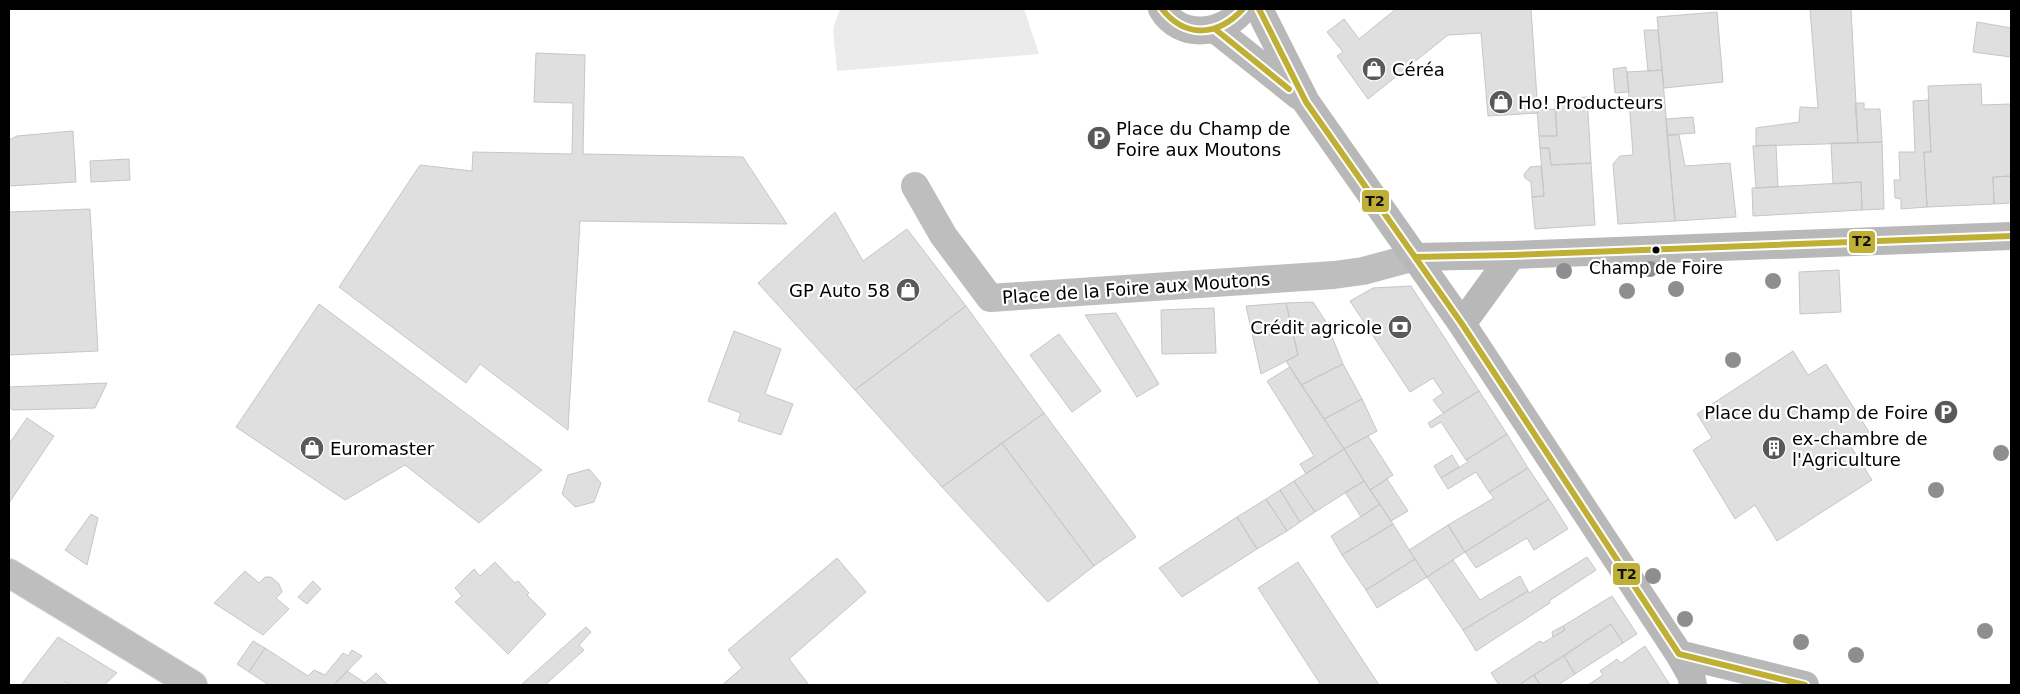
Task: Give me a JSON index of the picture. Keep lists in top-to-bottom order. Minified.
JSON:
{"streets":{"street":["Place de la Foire aux Moutons"]},"places":{"shop":["Céréa","Ho! Producteurs","GP Auto 58","Euromaster"],"parking":["Place du Champ de Foire aux Moutons","Place du Champ de Foire"],"other":["Champ de Foire"],"bank":["Crédit agricole"],"building":["ex-chambre de l'Agriculture"]},"lines":["transit line T2"]}
